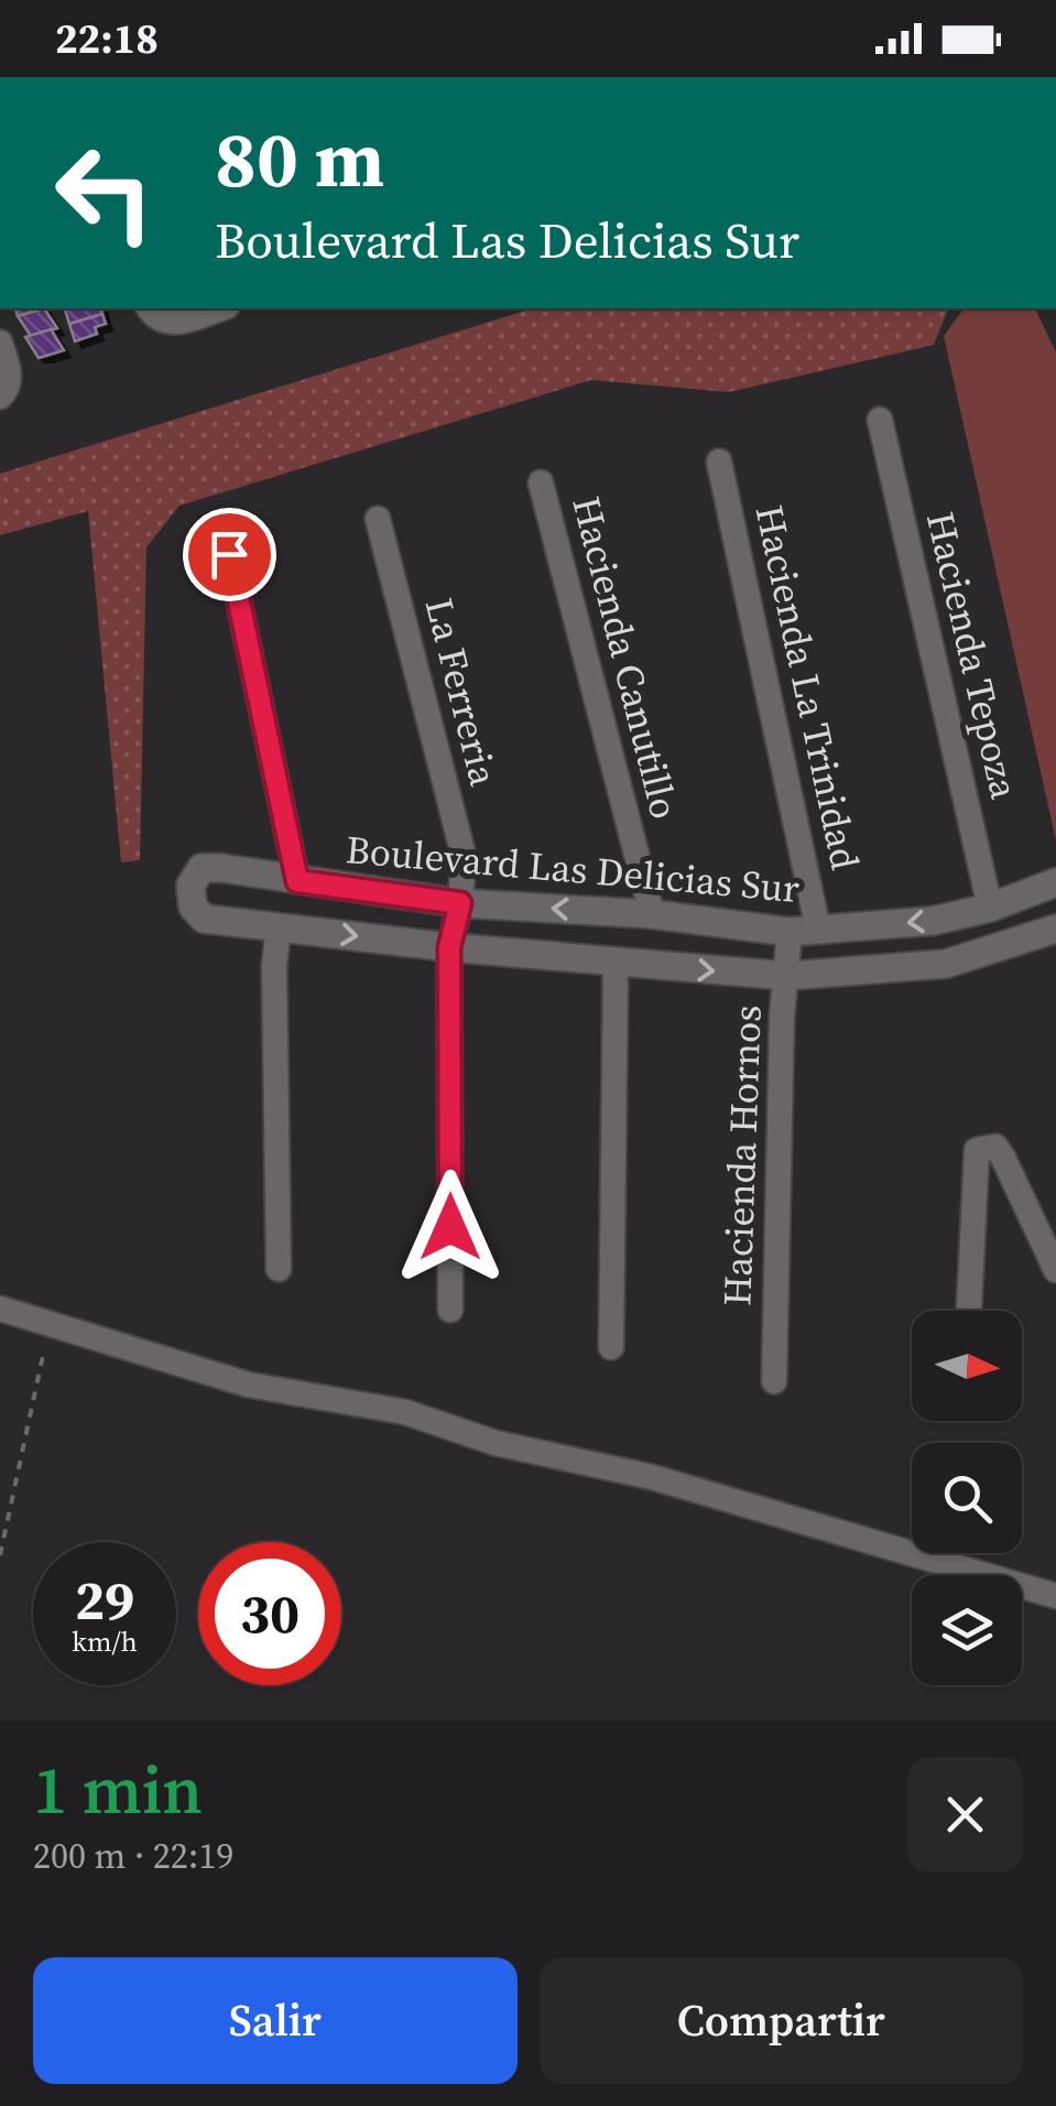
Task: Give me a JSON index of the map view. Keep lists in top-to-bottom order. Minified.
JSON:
{"streets":{"street":["Hacienda Tepoza","Hacienda Canutillo","Hacienda La Trinidad","La Ferreria","Boulevard Las Delicias Sur","Hacienda Hornos"]},"crossings":[["Hacienda Tepoza","Boulevard Las Delicias Sur"],["Hacienda Canutillo","Boulevard Las Delicias Sur"],["Hacienda La Trinidad","Boulevard Las Delicias Sur"],["La Ferreria","Boulevard Las Delicias Sur"],["Boulevard Las Delicias Sur","Hacienda Hornos"]],"north":"right","page":{"status":"22:18","turn":["80 m","Boulevard Las Delicias Sur"],"speed":"29 km/h","limit":"30","heading":["1 min","200 m · 22:19"],"buttons":["Salir","Compartir"]}}
